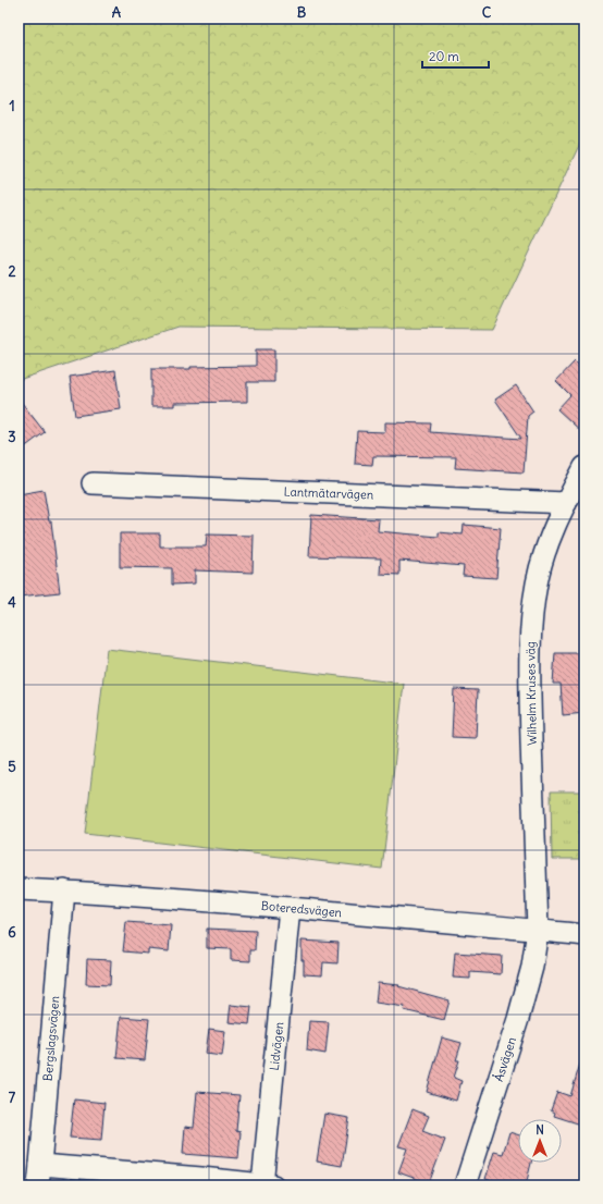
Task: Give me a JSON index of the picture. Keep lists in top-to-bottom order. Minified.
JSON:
{"streets":{"street":["Lantmätarvägen","Wilhelm Kruses väg","Boteredsvägen","Bergslagsvägen","Lidvägen","Åsvägen"]},"crossings":[["Lantmätarvägen","Wilhelm Kruses väg"],["Wilhelm Kruses väg","Boteredsvägen"],["Wilhelm Kruses väg","Åsvägen"],["Boteredsvägen","Bergslagsvägen"],["Boteredsvägen","Lidvägen"],["Boteredsvägen","Åsvägen"]],"scale_bar":"20 m","north":"top","grid":{"columns":["A","B","C"],"rows":["1","2","3","4","5","6","7"]}}
